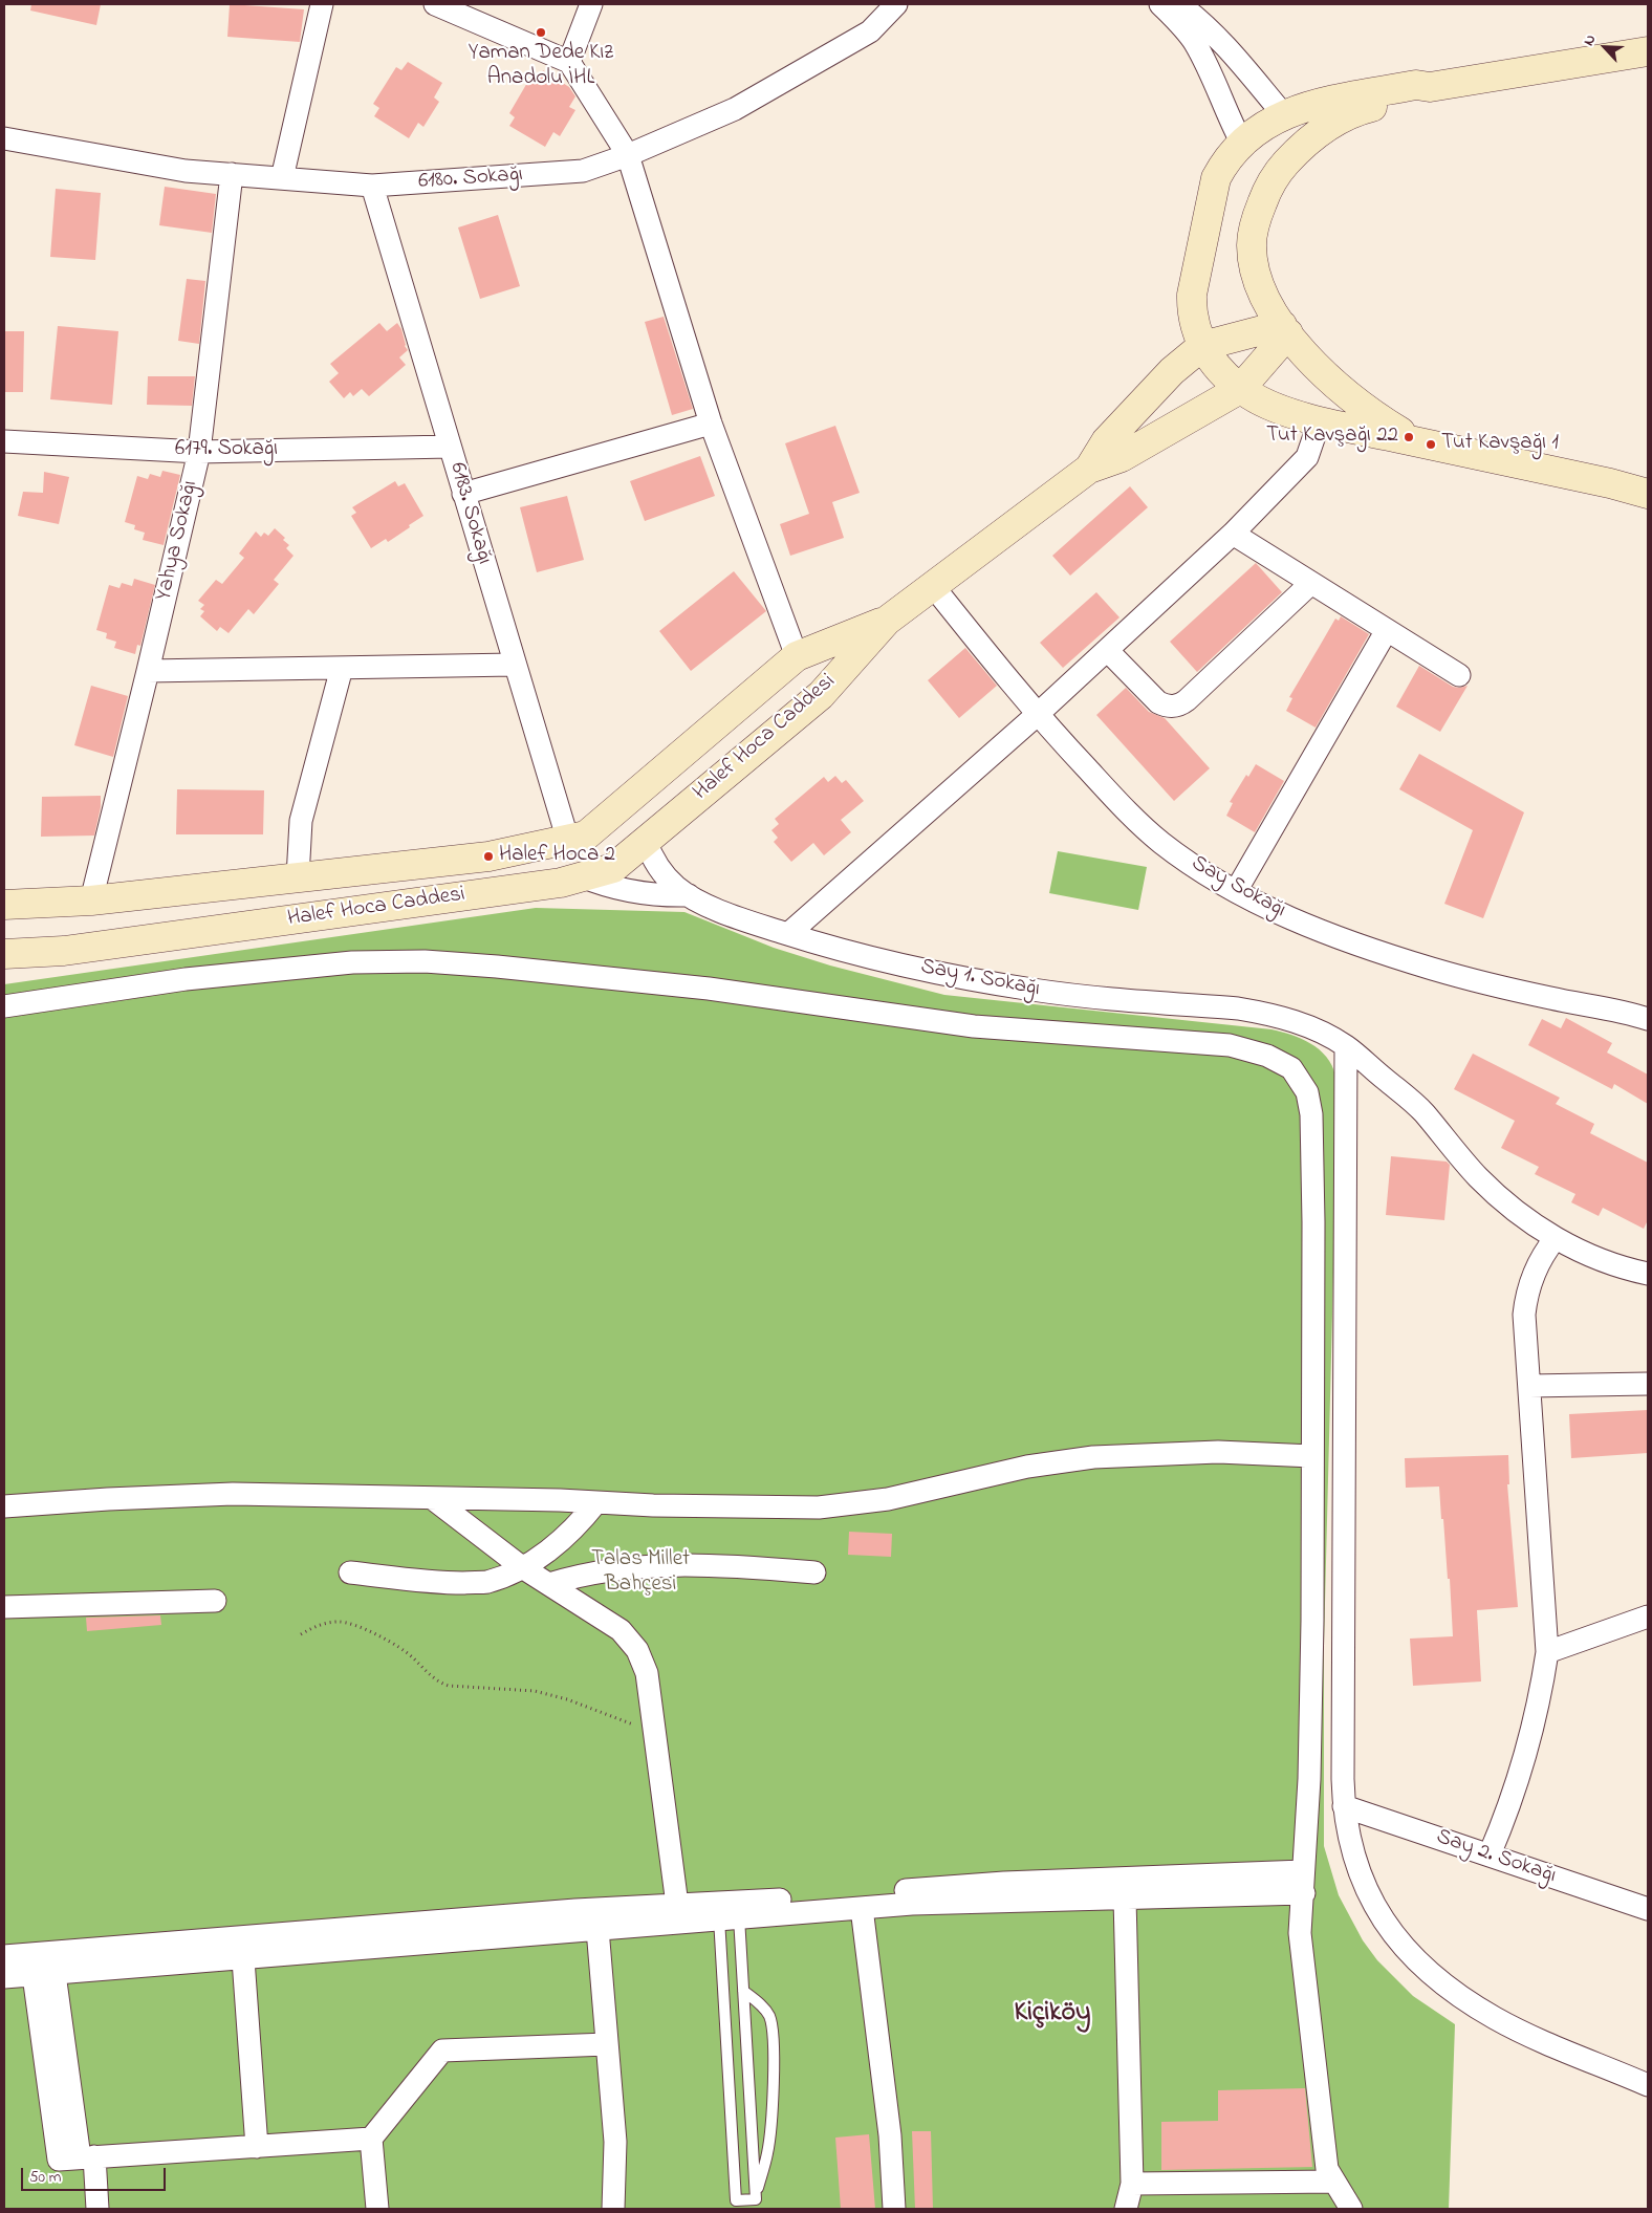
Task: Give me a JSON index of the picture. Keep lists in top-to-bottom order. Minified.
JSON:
{"streets":{"main road":["Halef Hoca Caddesi"],"street":["6180. Sokağı","6179. Sokağı","6183. Sokağı","Yahya Sokağı","Say Sokağı","Say 1. Sokağı","Say 2. Sokağı"]},"crossings":[["6180. Sokağı","6183. Sokağı"],["6180. Sokağı","Yahya Sokağı"],["6179. Sokağı","6183. Sokağı"],["6179. Sokağı","Yahya Sokağı"],["6183. Sokağı","Halef Hoca Caddesi"],["Yahya Sokağı","Halef Hoca Caddesi"],["Halef Hoca Caddesi","Say 1. Sokağı"]],"districts":["Kiçiköy"],"parks":["Talas Millet Bahçesi"],"places":["Yaman Dede Kız Anadolu İHL","Tut Kavşağı 22","Tut Kavşağı 1","Halef Hoca 2"],"scale_bar":"50 m","north":"top left"}
